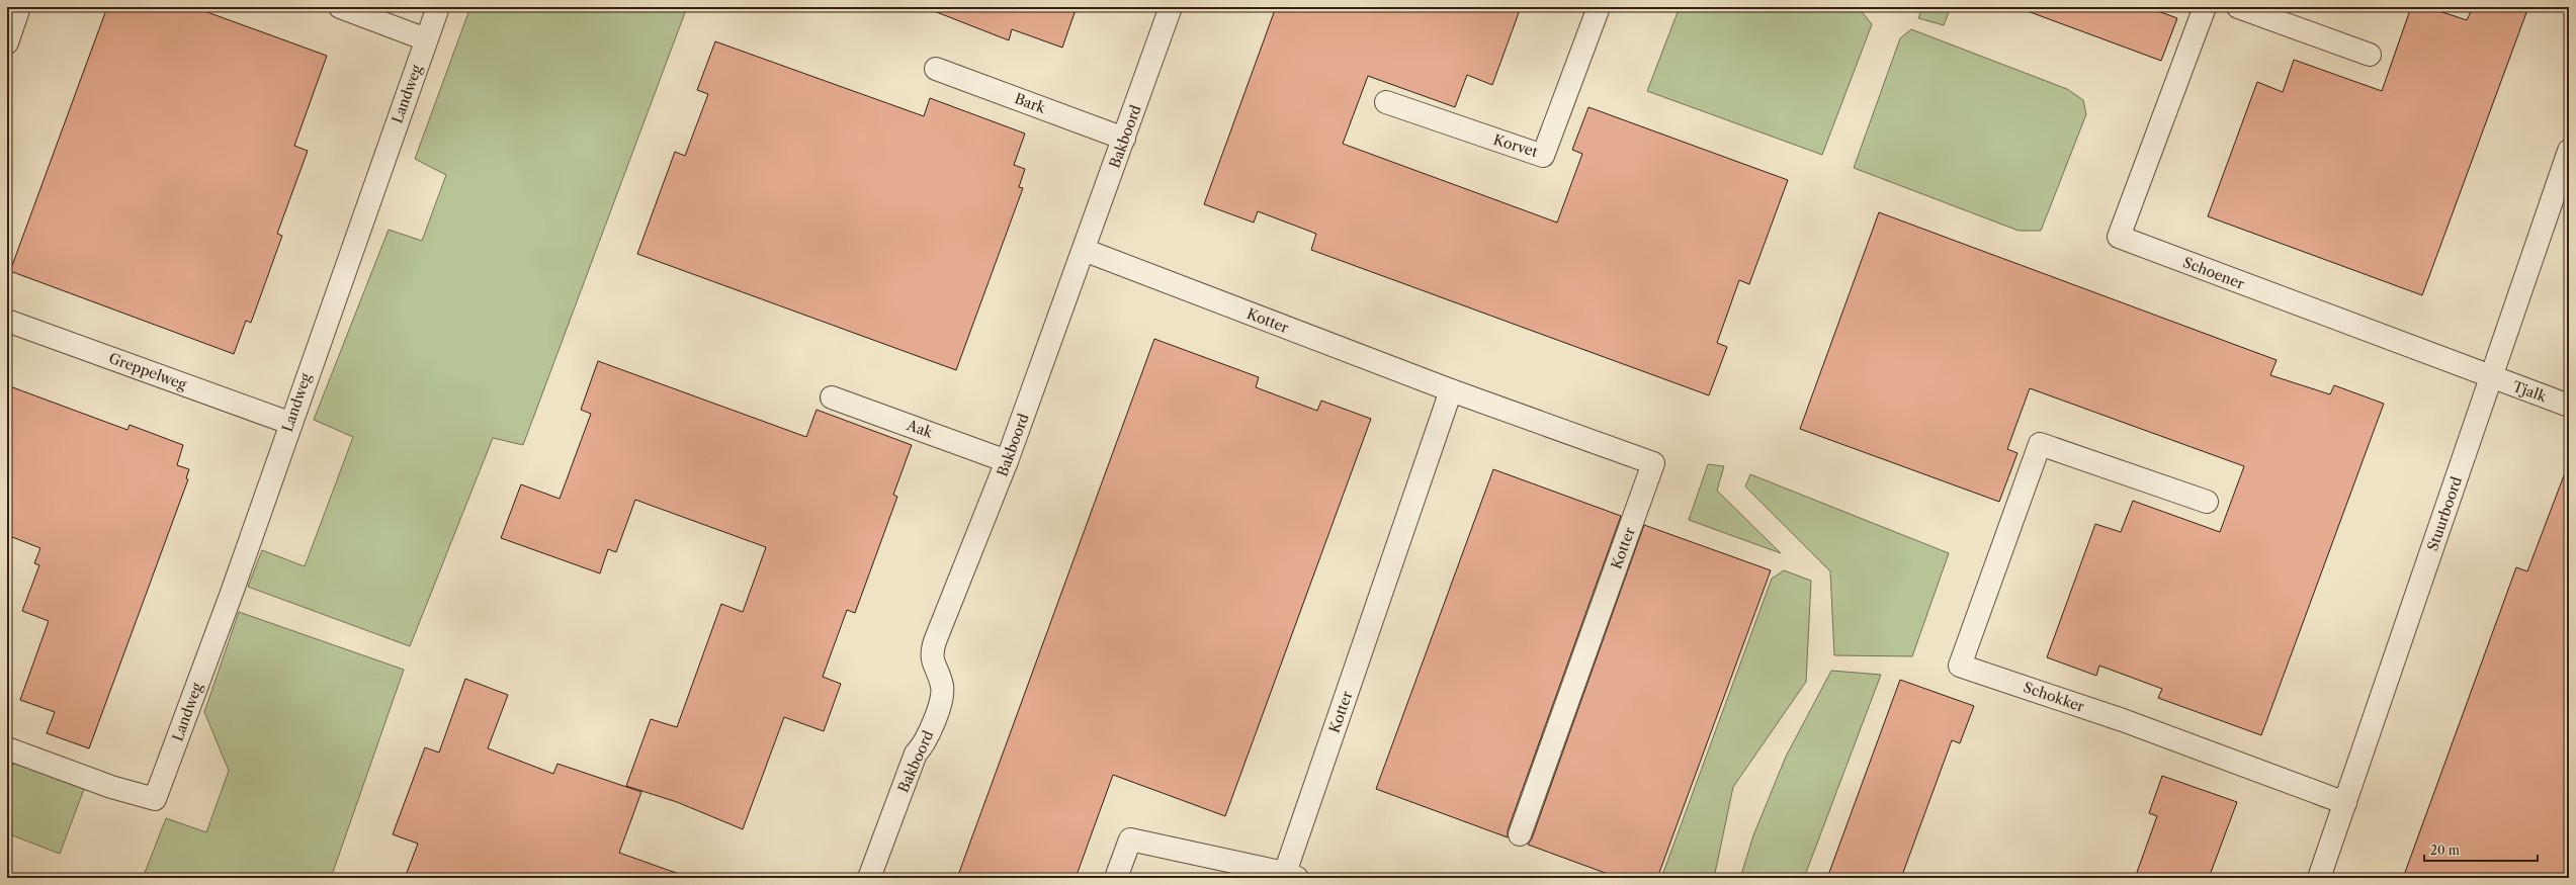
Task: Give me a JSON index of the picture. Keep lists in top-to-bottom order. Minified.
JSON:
{"streets":{"street":["Landweg","Bark","Bakboord","Korvet","Schoener","Kotter","Greppelweg","Tjalk","Aak","Stuurboord","Schokker"]},"crossings":[["Landweg","Greppelweg"],["Bark","Bakboord"],["Bakboord","Kotter"],["Bakboord","Aak"],["Schoener","Tjalk"],["Schoener","Stuurboord"],["Tjalk","Stuurboord"],["Stuurboord","Schokker"]],"scale_bar":"20 m"}
